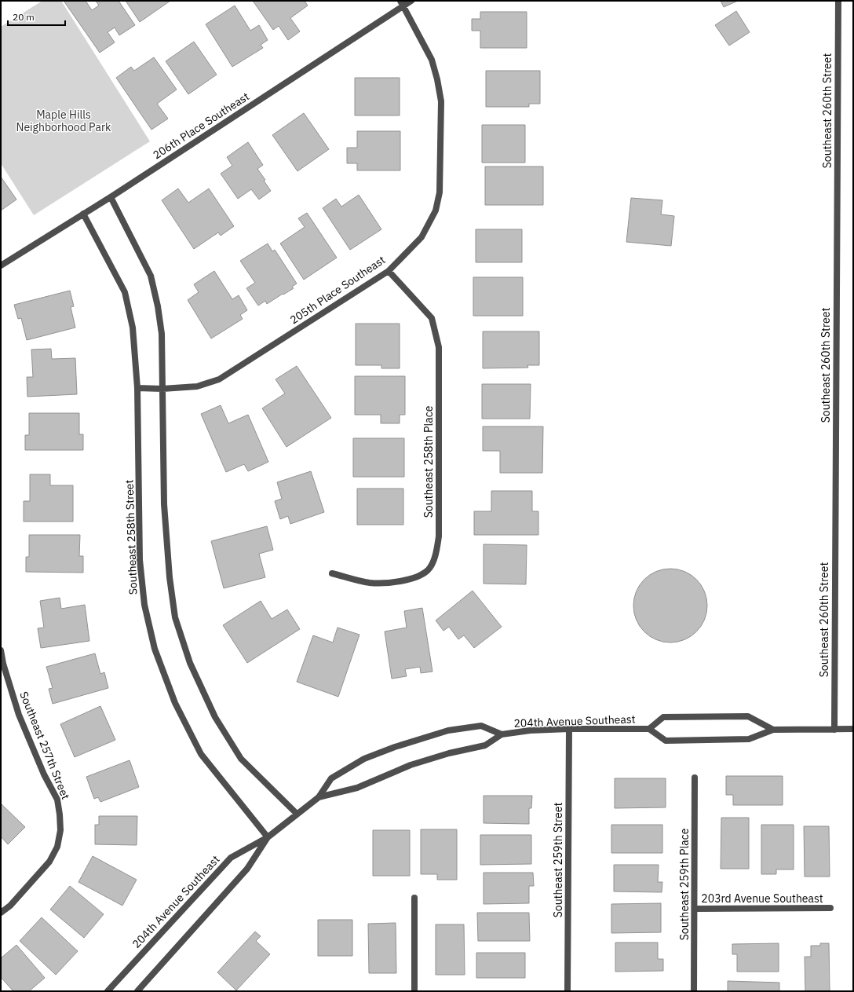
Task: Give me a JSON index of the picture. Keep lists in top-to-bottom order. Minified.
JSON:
{"streets":{"street":["Southeast 260th Street","206th Place Southeast","205th Place Southeast","Southeast 258th Place","Southeast 258th Street","204th Avenue Southeast","Southeast 257th Street","Southeast 259th Street","Southeast 259th Place","203rd Avenue Southeast"]},"crossings":[["Southeast 260th Street","204th Avenue Southeast"],["206th Place Southeast","205th Place Southeast"],["206th Place Southeast","Southeast 258th Street"],["205th Place Southeast","Southeast 258th Place"],["205th Place Southeast","Southeast 258th Street"],["Southeast 258th Street","204th Avenue Southeast"],["204th Avenue Southeast","Southeast 259th Street"],["Southeast 259th Place","203rd Avenue Southeast"]],"parks":["Maple Hills Neighborhood Park"],"scale_bar":"20 m"}
